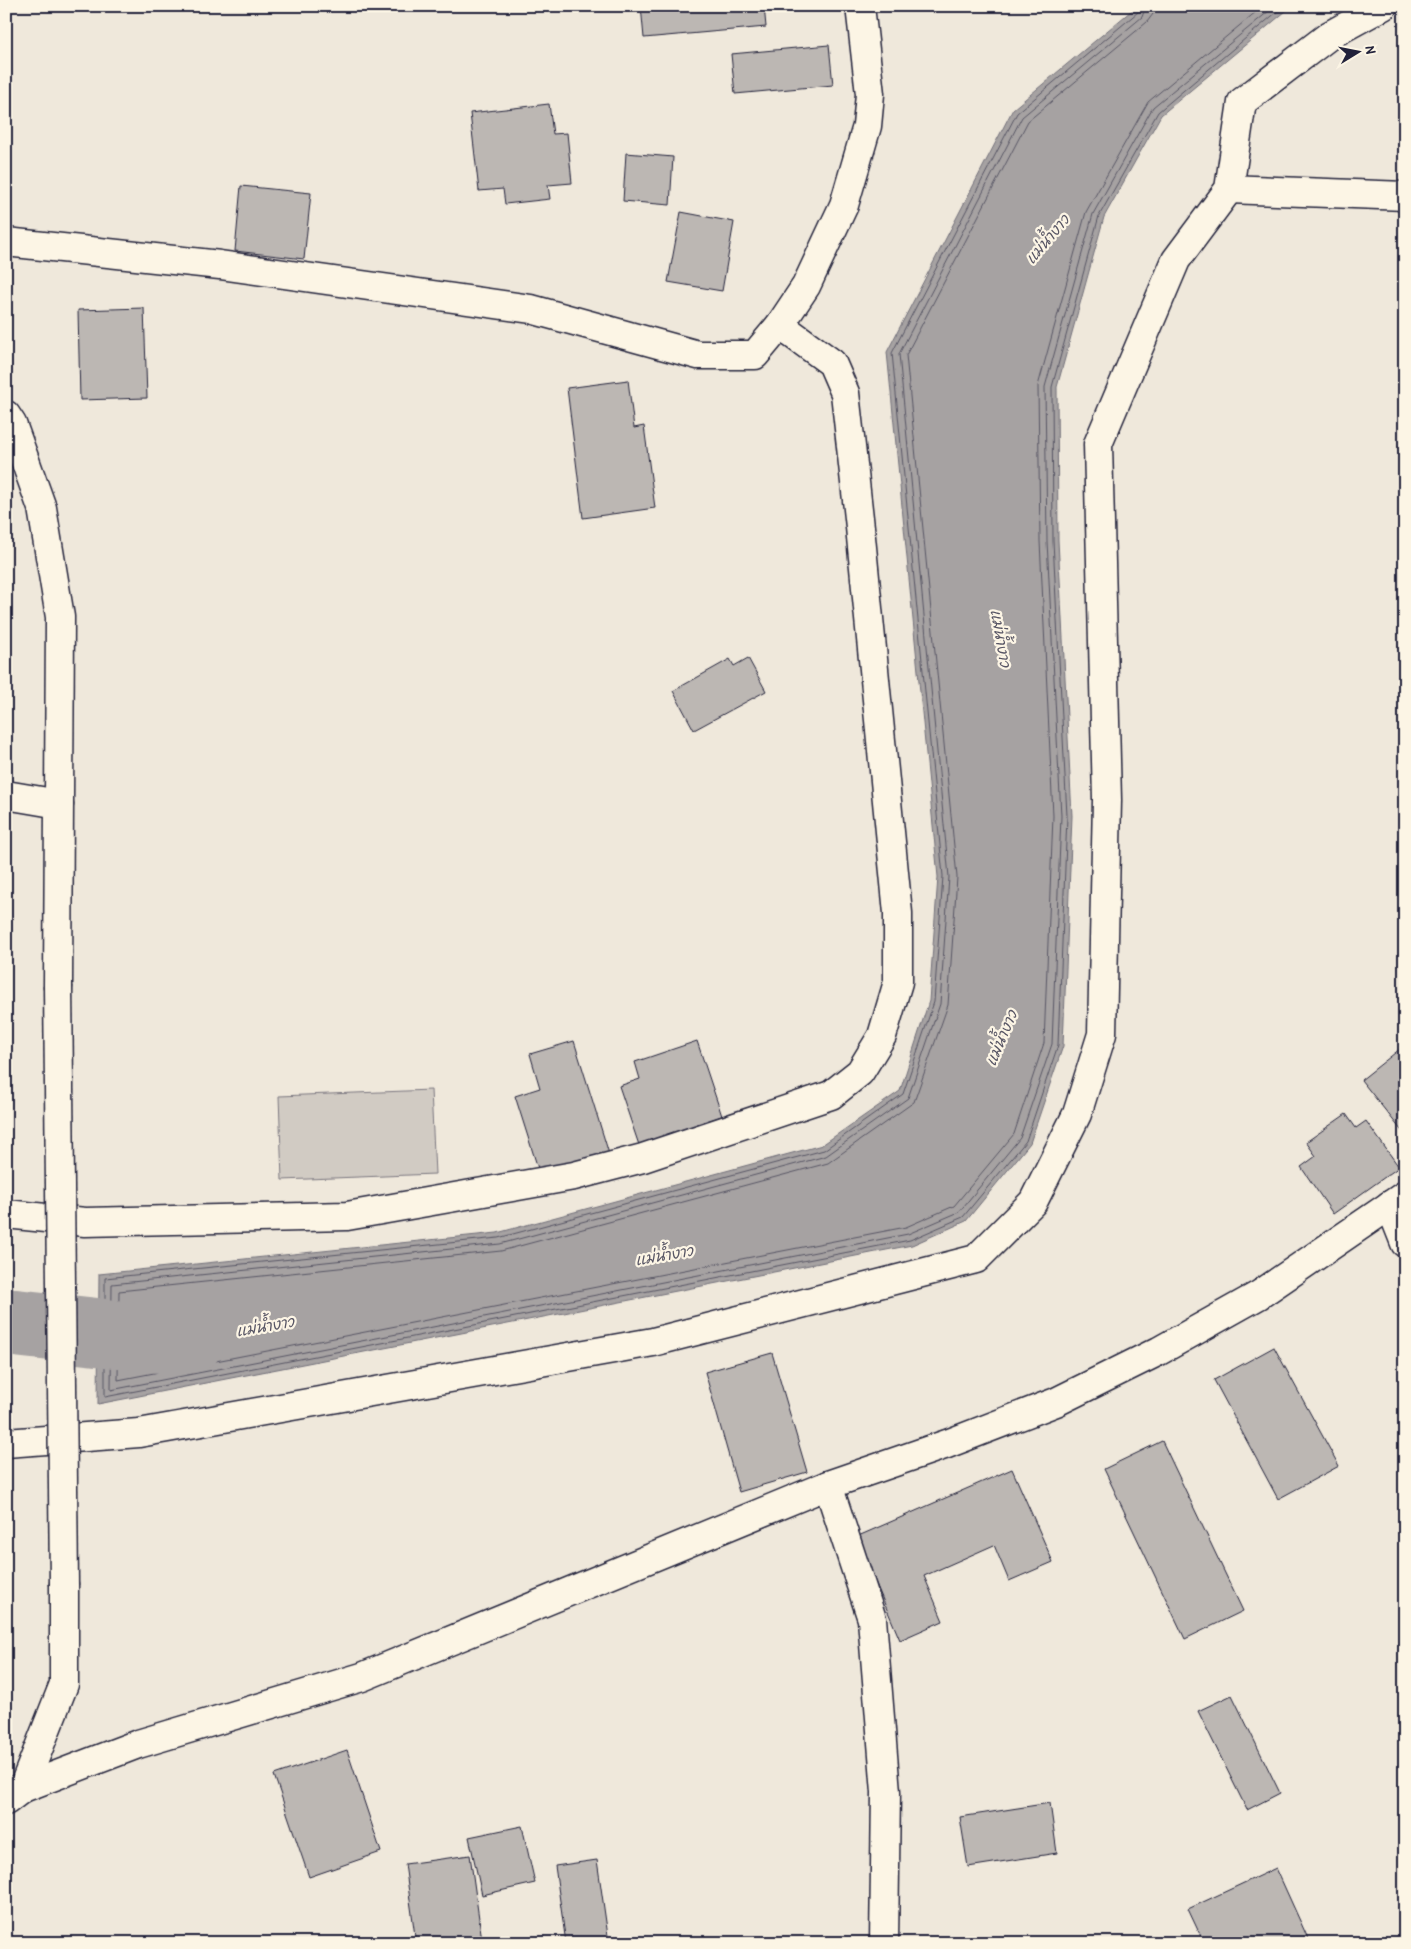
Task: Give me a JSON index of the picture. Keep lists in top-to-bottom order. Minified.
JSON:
{"water":["แม่น้ำงาว"],"north":"right"}
